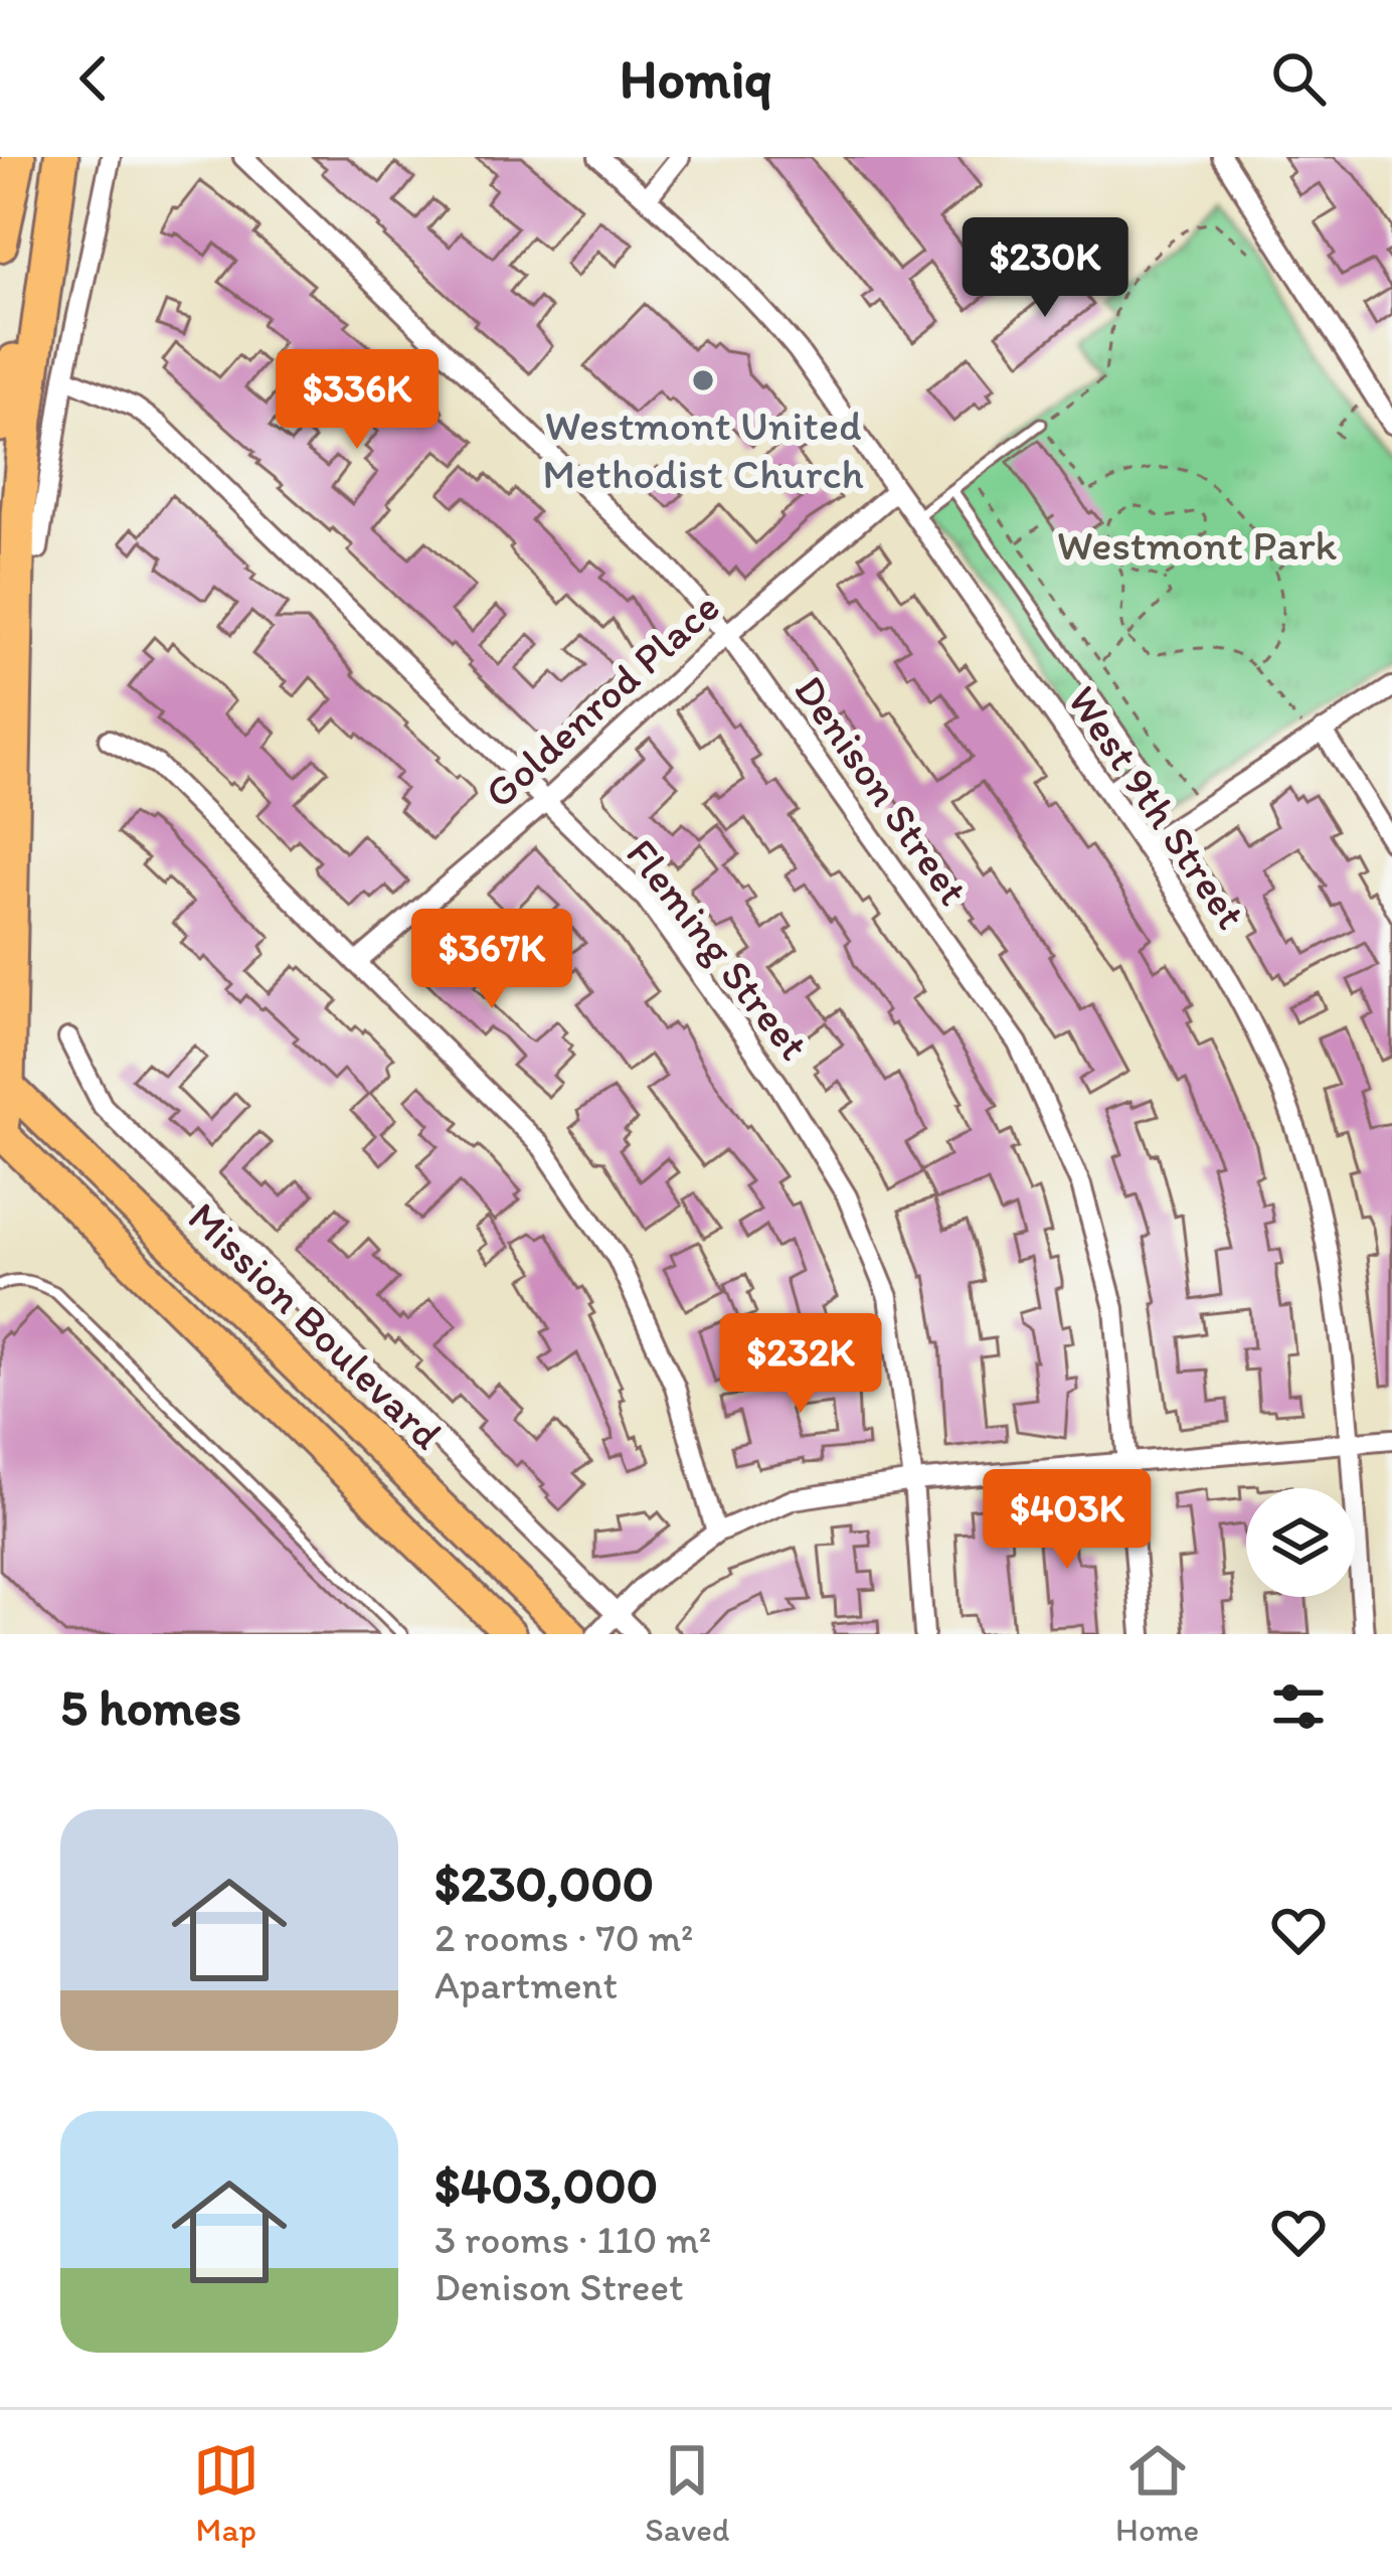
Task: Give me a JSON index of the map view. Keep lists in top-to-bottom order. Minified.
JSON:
{"streets":{"main road":["Mission Boulevard"],"street":["Goldenrod Place","Denison Street","West 9th Street","Fleming Street"]},"crossings":[["Goldenrod Place","Denison Street"],["Goldenrod Place","West 9th Street"],["Goldenrod Place","Fleming Street"]],"parks":["Westmont Park"],"places":["Westmont United Methodist Church"],"page":{"header":"Homiq","price":["$230K","$336K","$367K","$232K","$403K"],"heading":"5 homes","list":[{"name":"$230,000","note":"2 rooms · 70 m² · Apartment"},{"name":"$403,000","note":"3 rooms · 110 m² · Denison Street"}],"tabs":["Map","Saved","Home"]}}
